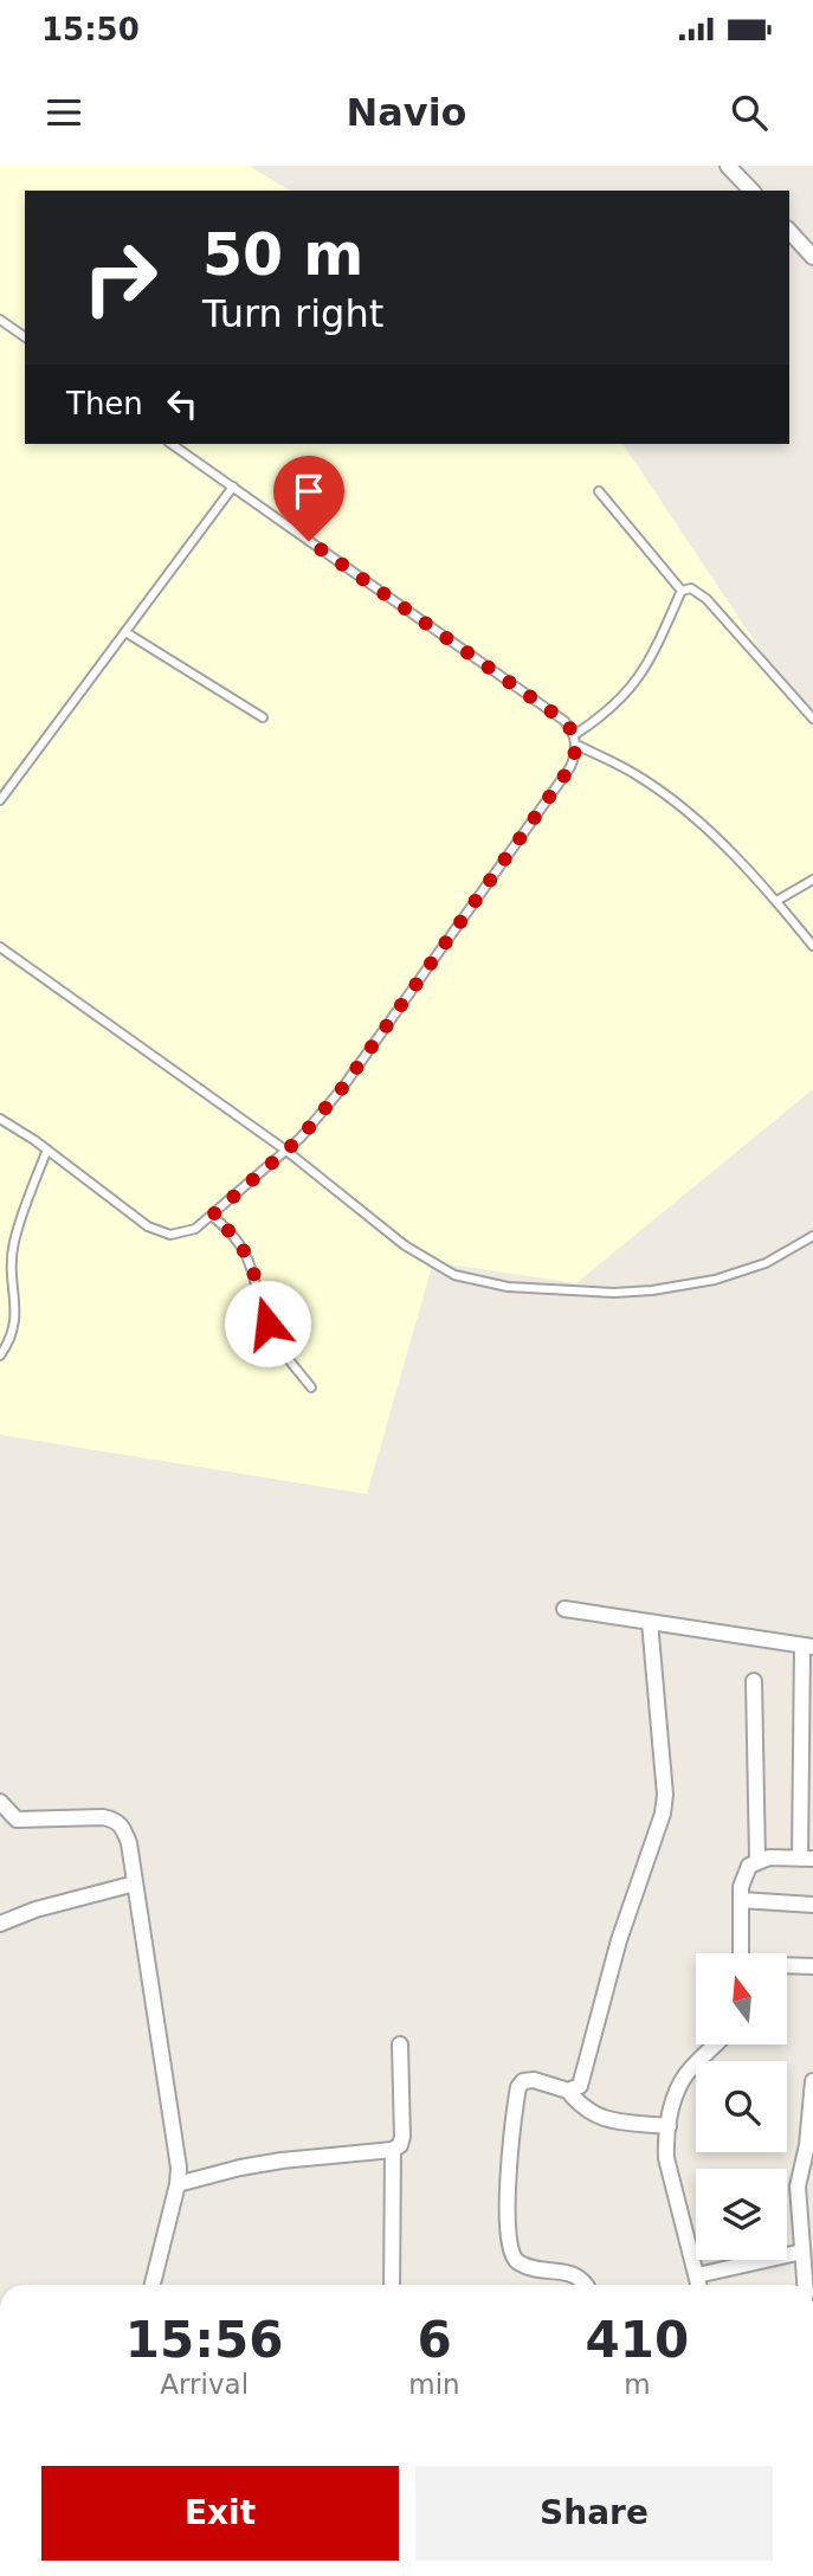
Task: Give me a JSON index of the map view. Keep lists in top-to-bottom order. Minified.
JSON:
{"north":"top","page":{"status":"15:50","header":"Navio","turn":["50 m","Turn right"],"then":"Then","eta":["15:56","Arrival","6","min","410","m"],"buttons":["Exit","Share"]}}
